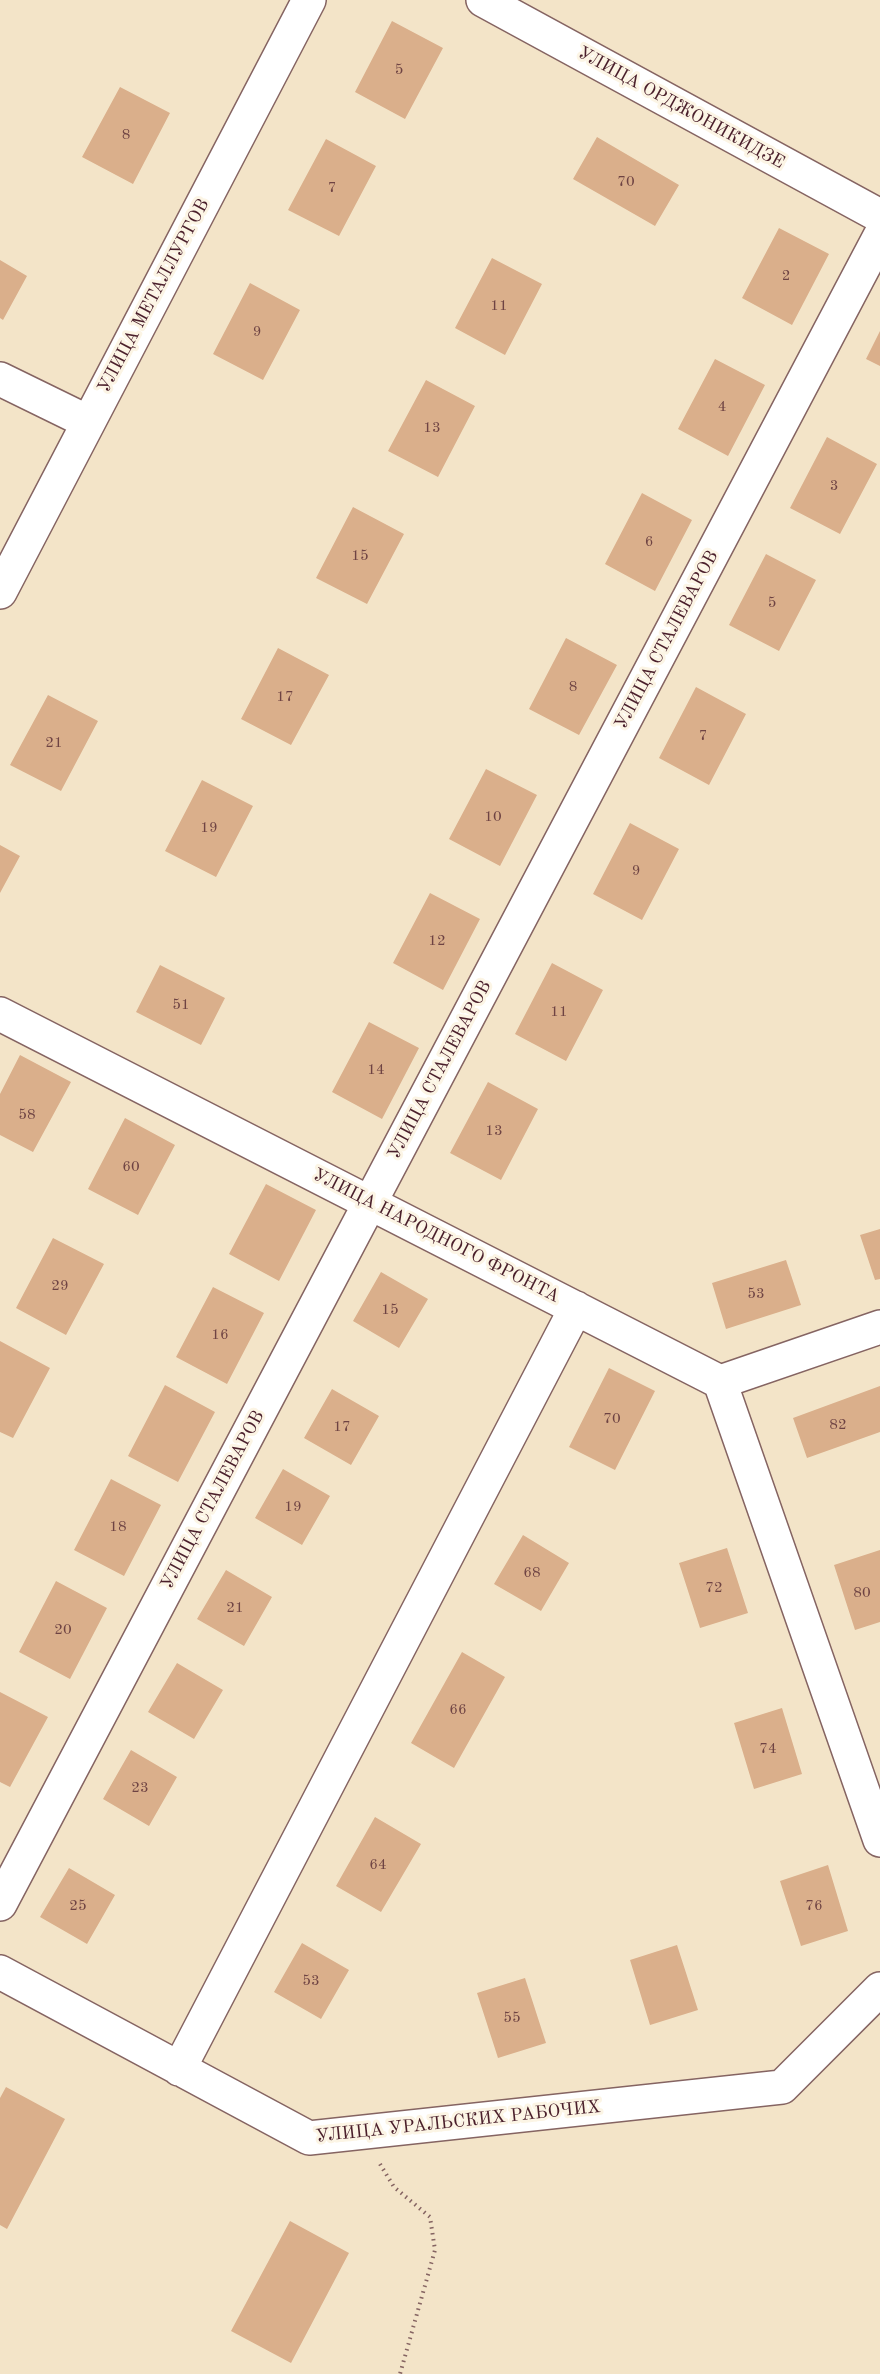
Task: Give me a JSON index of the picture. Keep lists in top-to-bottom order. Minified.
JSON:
{"streets":{"street":["УЛИЦА ОРДЖОНИКИДЗЕ","УЛИЦА МЕТАЛЛУРГОВ","УЛИЦА СТАЛЕВАРОВ","УЛИЦА НАРОДНОГО ФРОНТА","УЛИЦА УРАЛЬСКИХ РАБОЧИХ"]},"crossings":[["УЛИЦА СТАЛЕВАРОВ","УЛИЦА НАРОДНОГО ФРОНТА"]],"house_numbers":["5","8","70","7","2","11","9","4","13","3","6","15","5","8","17","7","21","10","19","9","12","51","11","14","58","13","60","29","53","15","16","70","82","17","19","18","68","72","80","21","20","66","74","23","64","25","76","53","55"]}
